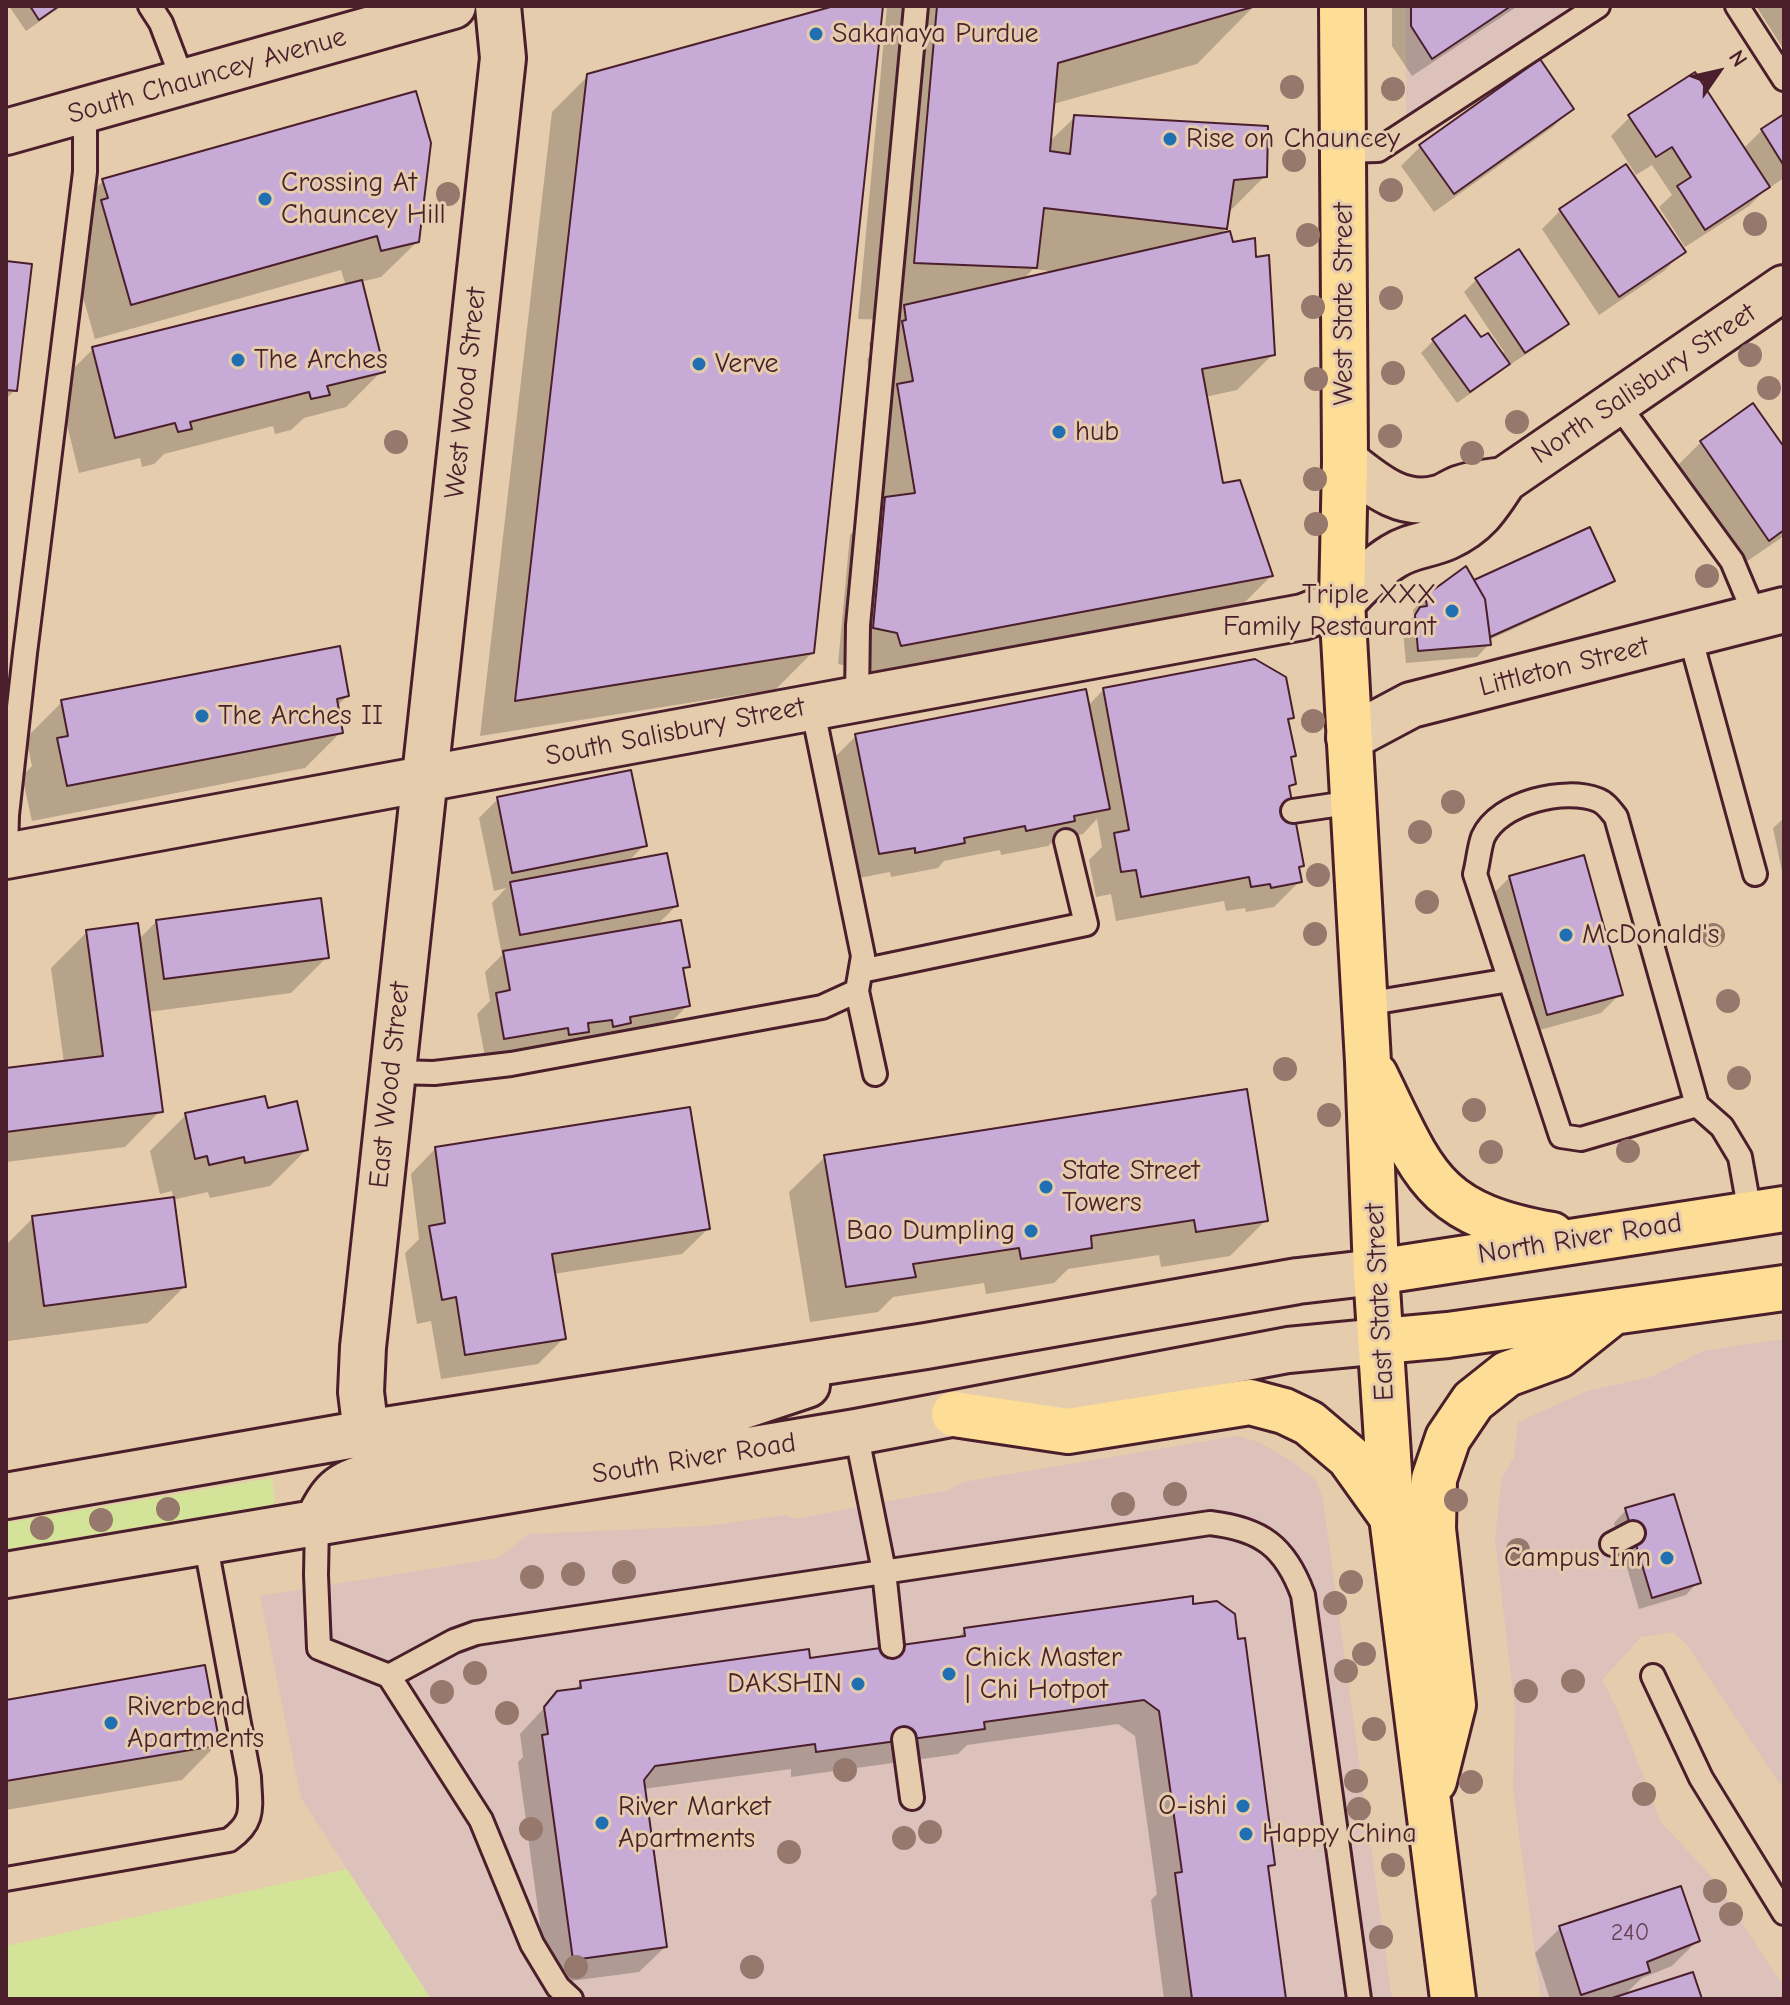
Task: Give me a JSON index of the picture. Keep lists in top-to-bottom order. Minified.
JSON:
{"streets":{"main road":["West State Street","North River Road","East State Street"],"street":["South Chauncey Avenue","North Salisbury Street","West Wood Street","Littleton Street","South Salisbury Street","East Wood Street","South River Road"]},"crossings":[["West State Street","North Salisbury Street"],["West State Street","South Salisbury Street"],["West State Street","East State Street"],["North Salisbury Street","South Salisbury Street"],["North Salisbury Street","East State Street"],["West Wood Street","South Salisbury Street"],["West Wood Street","East Wood Street"],["Littleton Street","East State Street"],["South Salisbury Street","East Wood Street"],["South Salisbury Street","East State Street"],["North River Road","East State Street"],["East State Street","South River Road"]],"places":["Sakanaya Purdue","Rise on Chauncey","Crossing At Chauncey Hill","The Arches","Verve","hub","Triple XXX Family Restaurant","The Arches II","McDonald's","State Street Towers","Bao Dumpling","Campus Inn","Chick Master | Chi Hotpot","DAKSHIN","Riverbend Apartments","O-ishi","River Market Apartments","Happy China"],"house_numbers":["240"],"north":"top right"}
